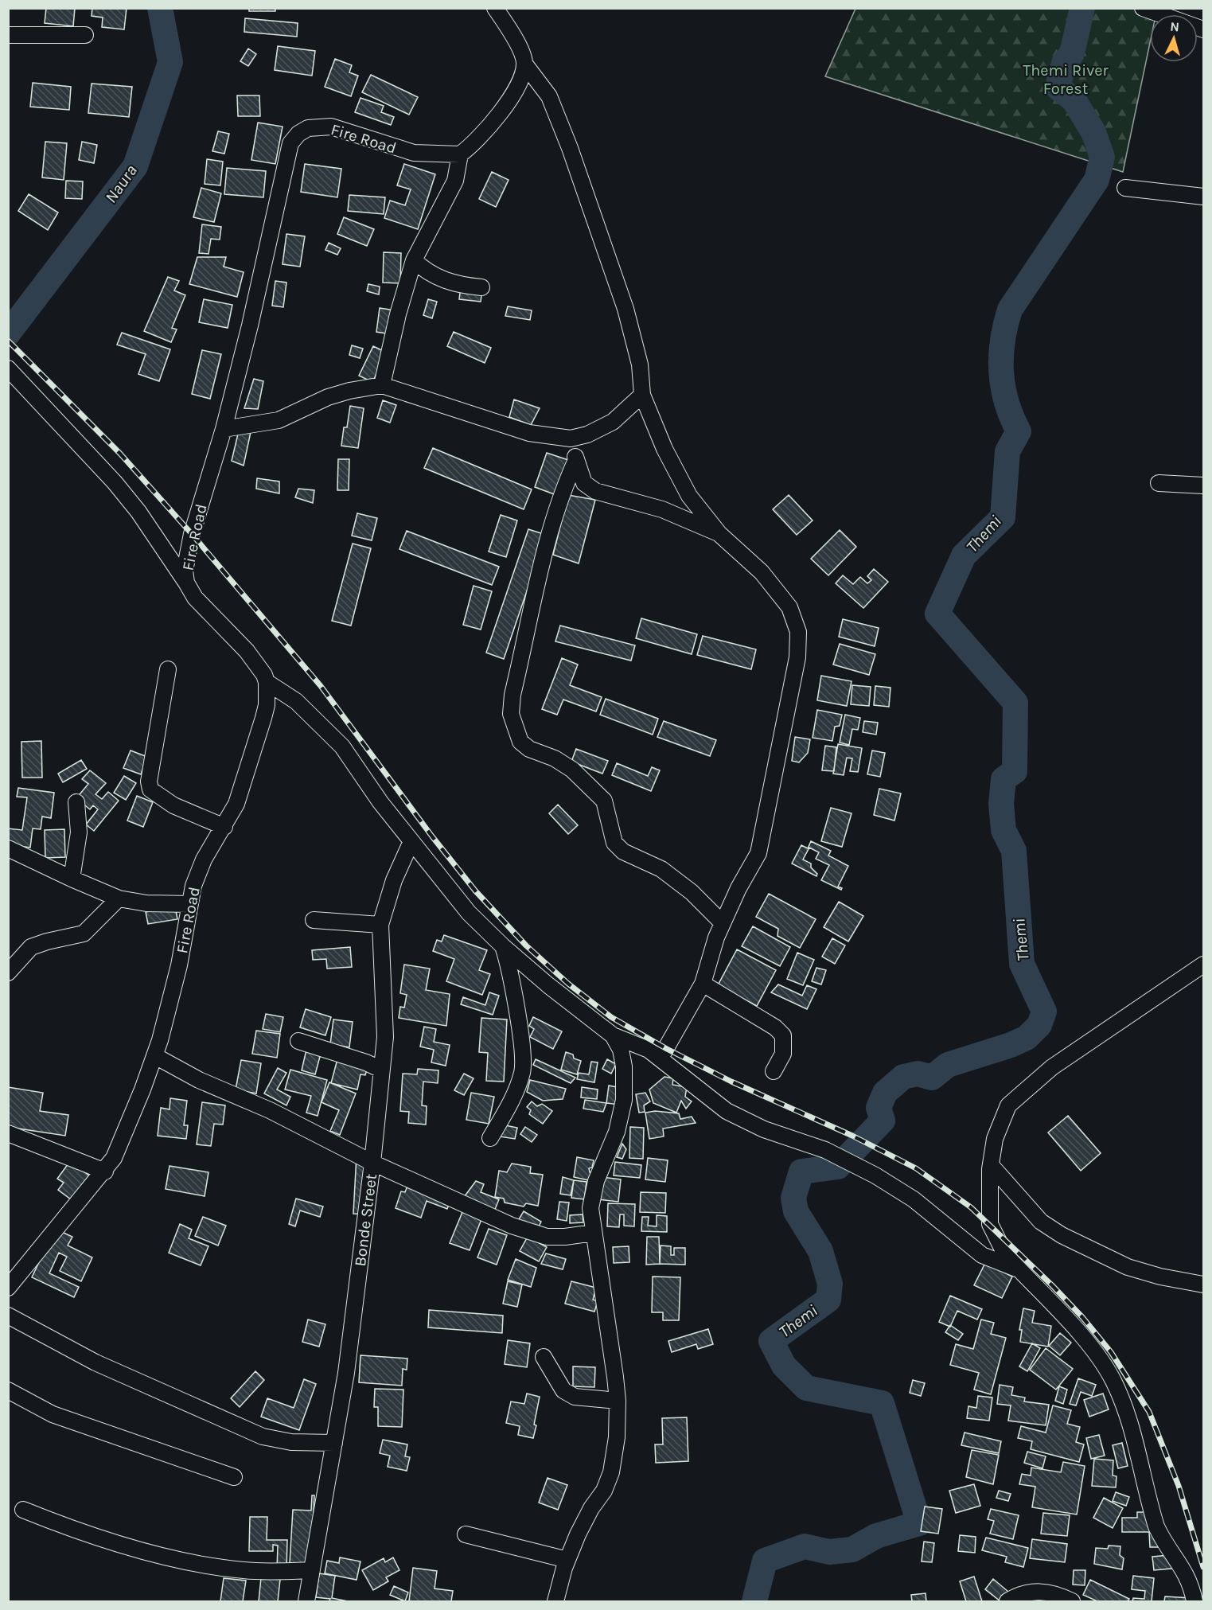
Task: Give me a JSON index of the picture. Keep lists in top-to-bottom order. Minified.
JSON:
{"streets":{"street":["Fire Road","Bonde Street"]},"water":["Naura","Themi"],"parks":["Themi River Forest"],"north":"top"}
